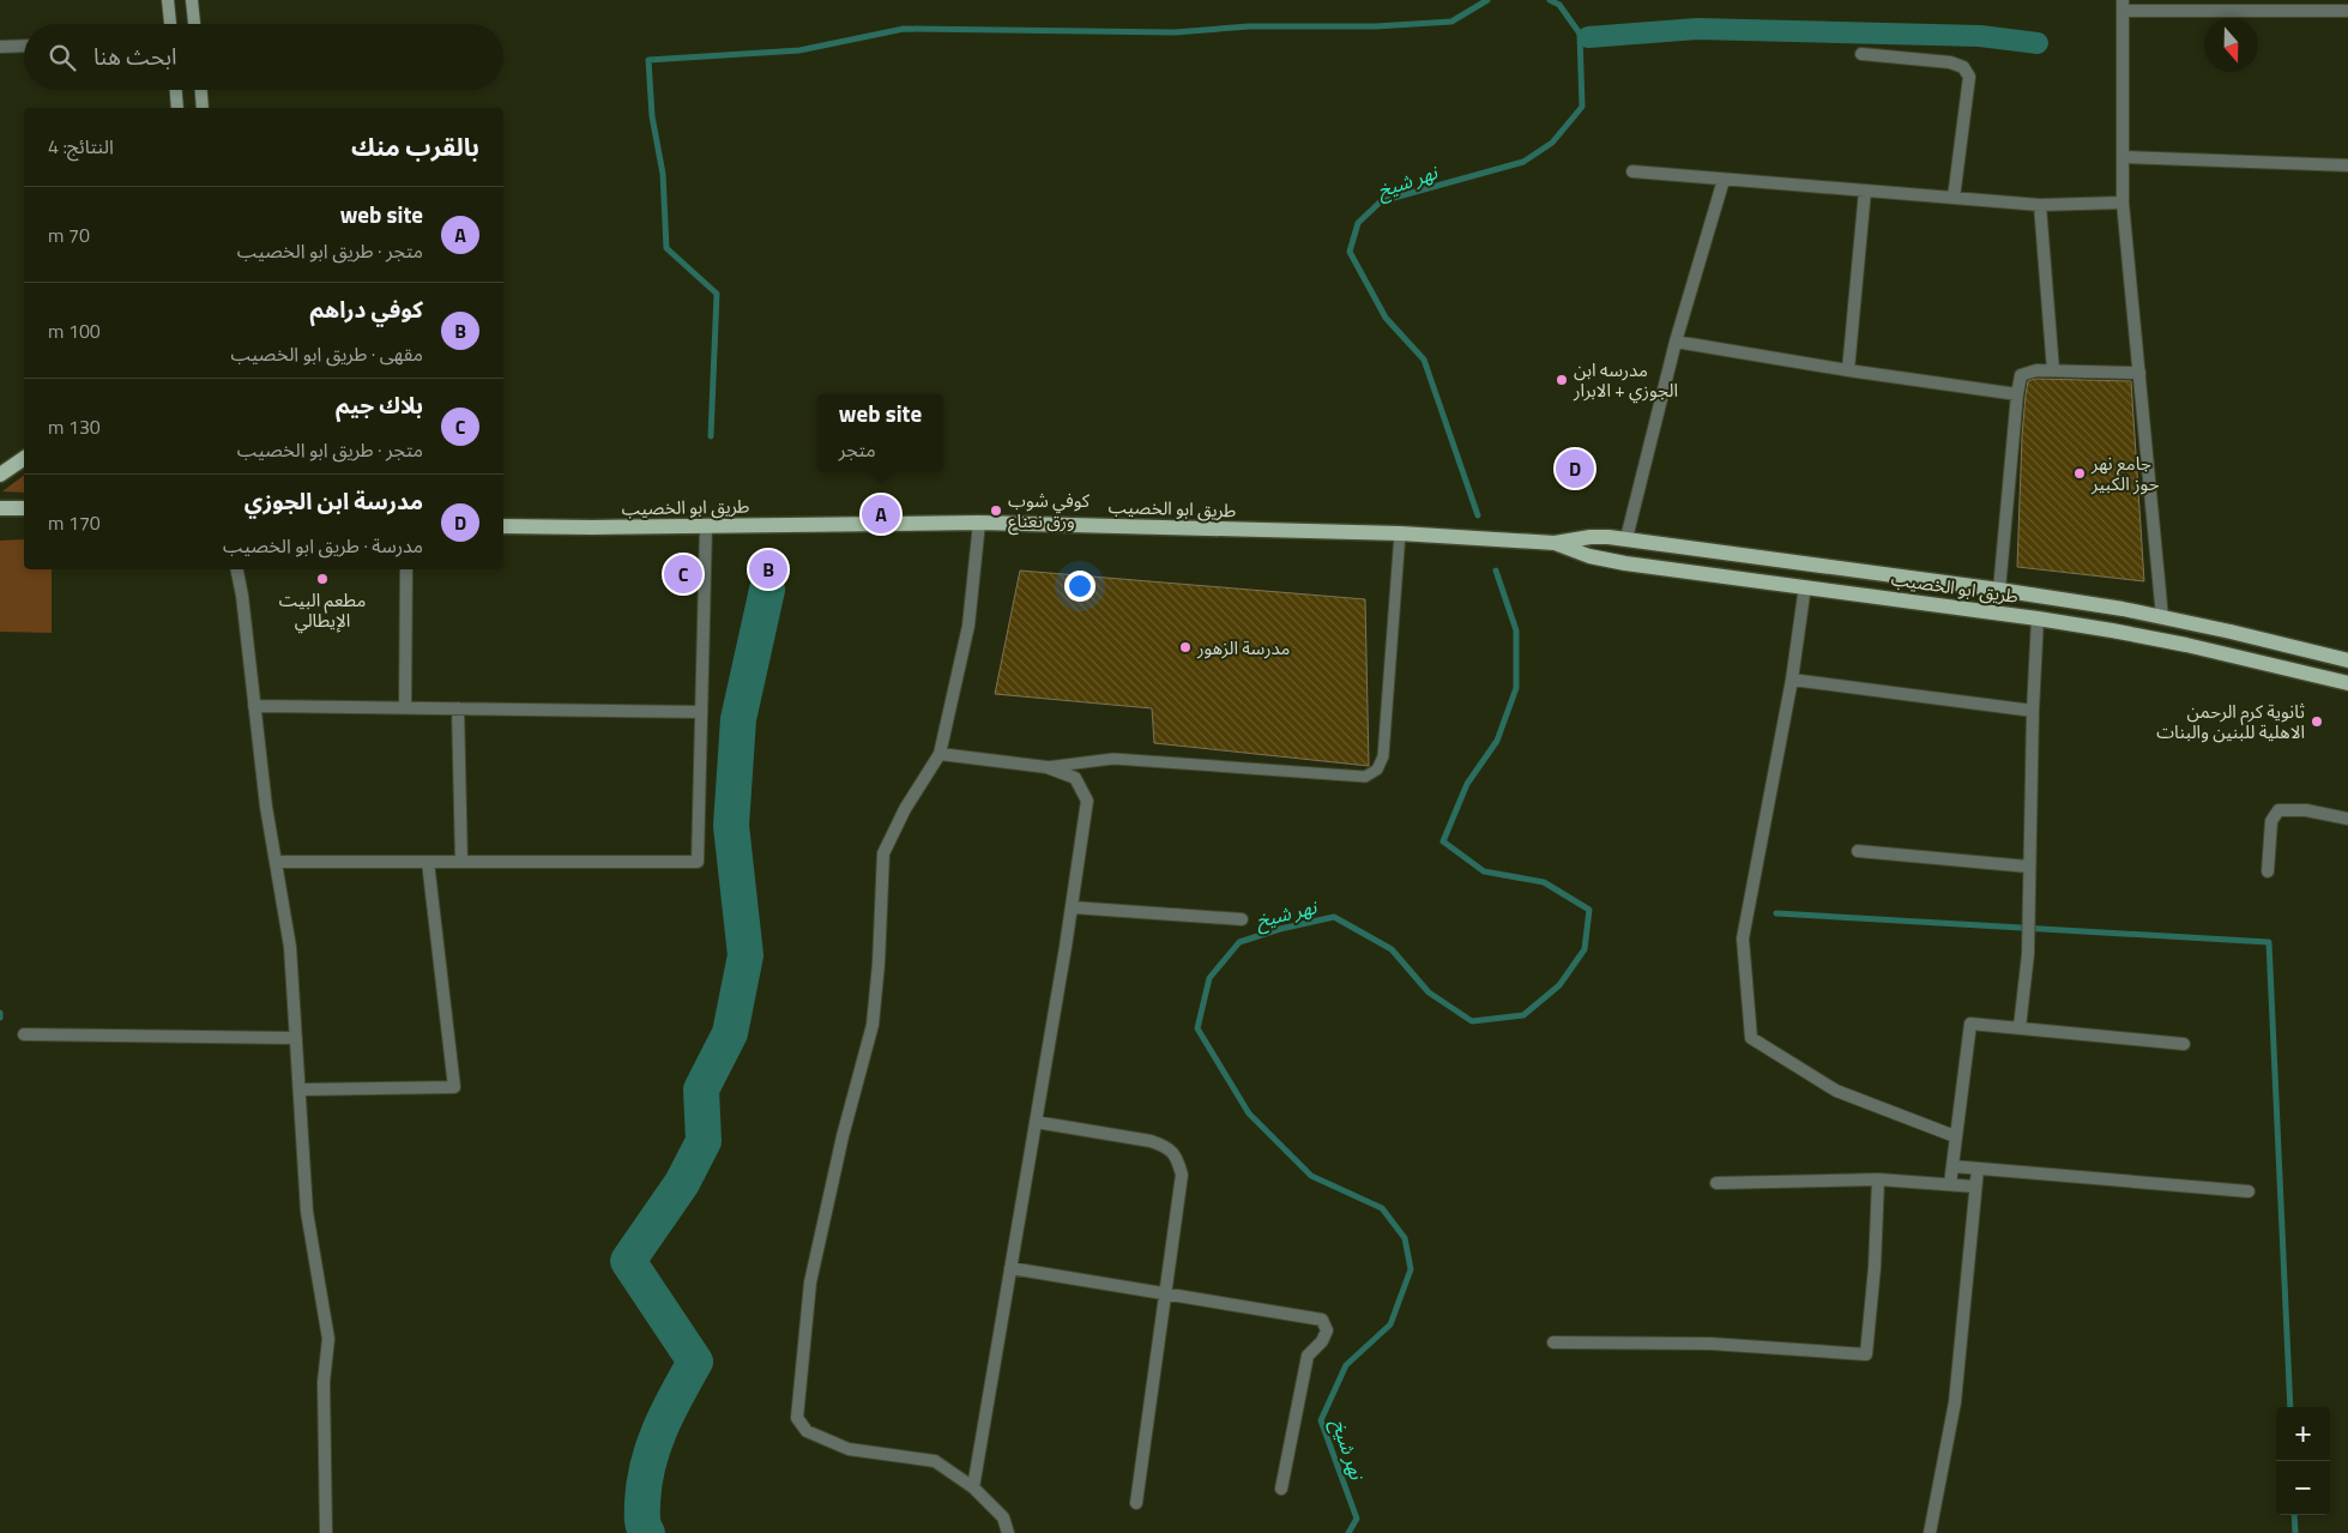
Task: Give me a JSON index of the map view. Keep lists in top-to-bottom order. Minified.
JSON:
{"streets":{"main road":["طريق ابو الخصيب"]},"water":["نهر شيخ"],"places":["مدرسه ابن الجوزي + الابرار","جامع نهر حوز الكبير","كوفي شوب ورق نعناع","مطعم البيت الإيطالي","مدرسة الزهور","ثانوية كرم الرحمن الاهلية للبنين والبنات"],"north":"bottom","page":{"search":"ابحث هنا","heading":["بالقرب منك","النتائج: 4"],"list":[{"mark":"A","name":"web site","note":"متجر · طريق ابو الخصيب","value":"70 m"},{"mark":"B","name":"كوفي دراهم","note":"مقهى · طريق ابو الخصيب","value":"100 m"},{"mark":"C","name":"بلاك جيم","note":"متجر · طريق ابو الخصيب","value":"130 m"},{"mark":"D","name":"مدرسة ابن الجوزي","note":"مدرسة · طريق ابو الخصيب","value":"170 m"}],"popup":["web site","متجر"],"pins":["D","A","B","C"],"map_buttons":["+","−"]}}
